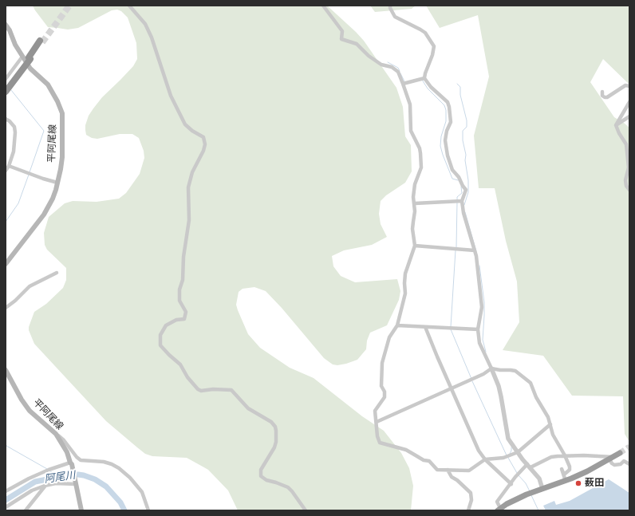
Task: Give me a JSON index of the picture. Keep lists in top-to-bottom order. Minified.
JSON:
{"streets":{"main road":["平阿尾線"]},"water":["阿尾川"],"places":["薮田"]}
